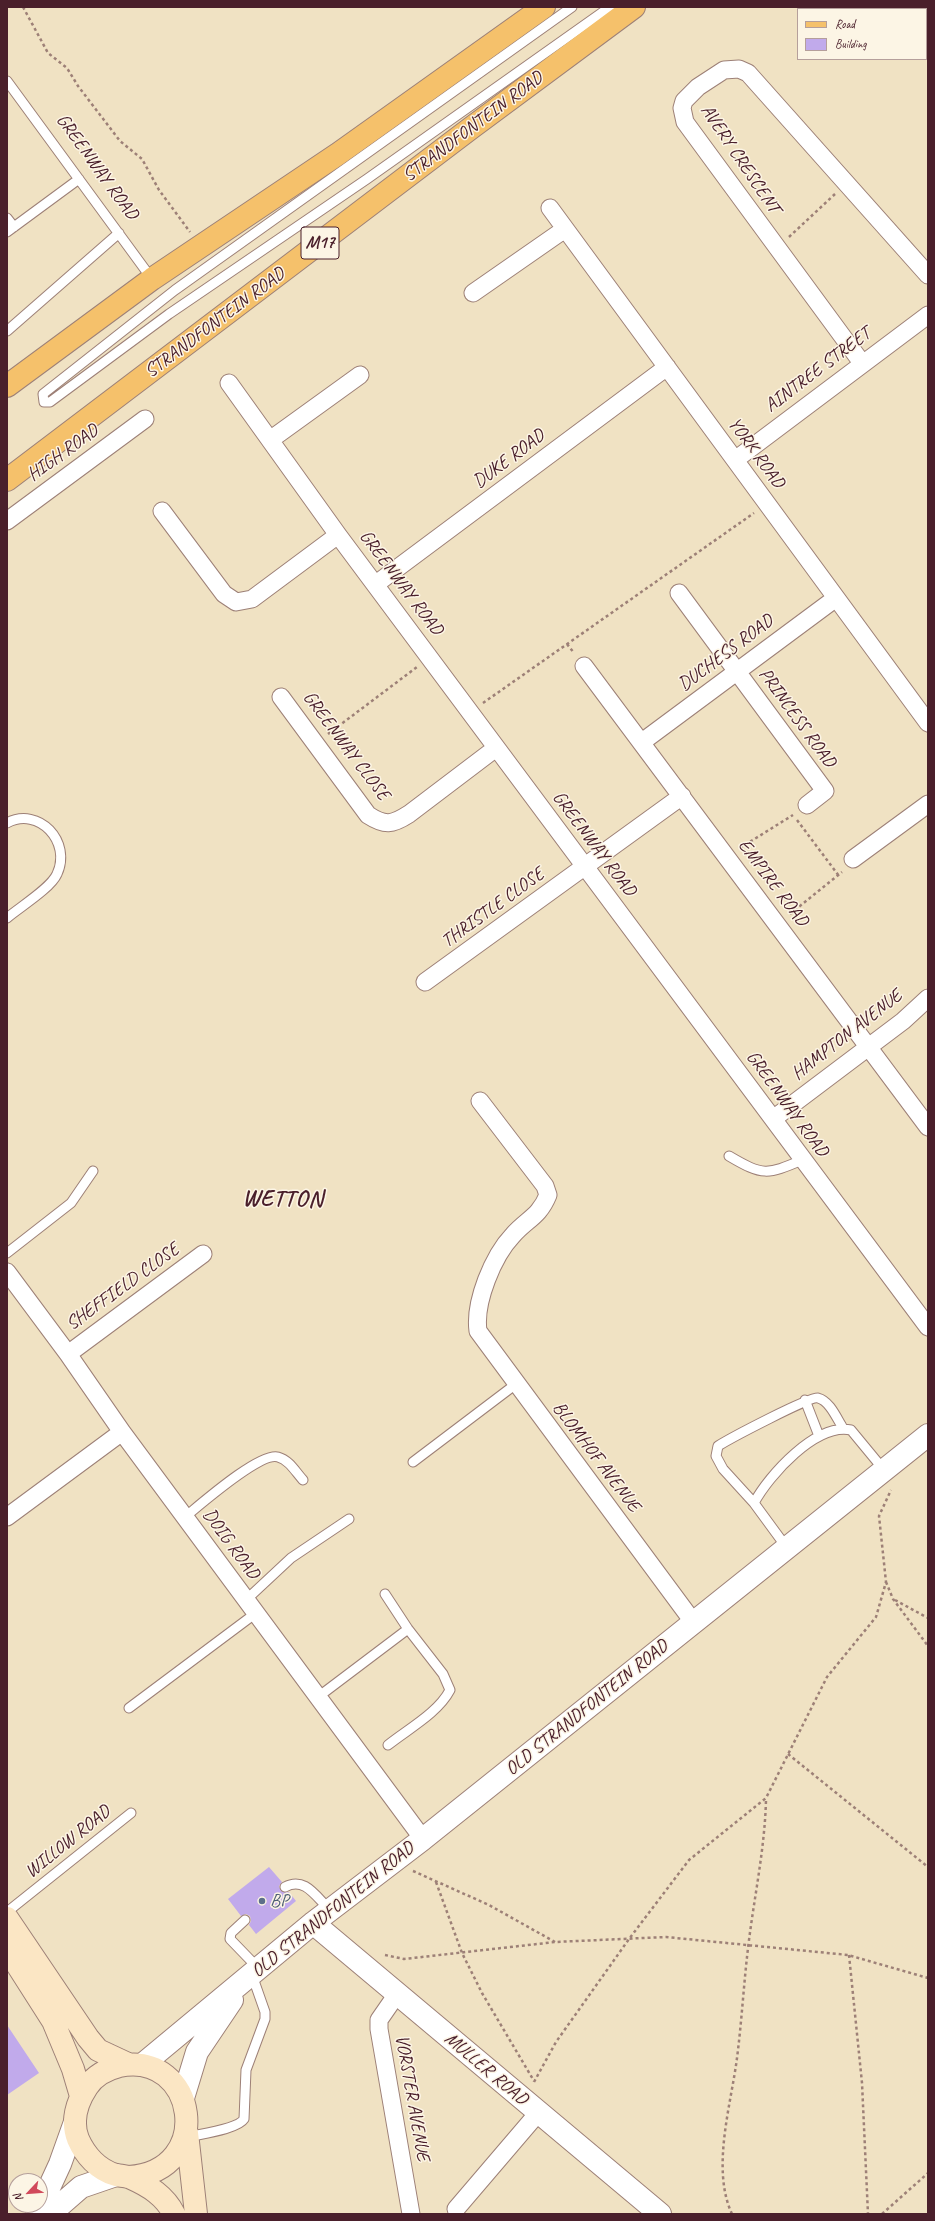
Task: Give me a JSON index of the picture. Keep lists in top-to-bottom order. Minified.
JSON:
{"streets":{"main road":["STRANDFONTEIN ROAD","M17"],"street":["AVERY CRESCENT","GREENWAY ROAD","AINTREE STREET","HIGH ROAD","YORK ROAD","DUKE ROAD","DUCHESS ROAD","PRINCESS ROAD","GREENWAY CLOSE","EMPIRE ROAD","THRISTLE CLOSE","HAMPTON AVENUE","SHEFFIELD CLOSE","BLOMHOF AVENUE","DOIG ROAD","OLD STRANDFONTEIN ROAD","MULLER ROAD","VORSTER AVENUE"],"lane":["WILLOW ROAD"]},"crossings":[["AVERY CRESCENT","AINTREE STREET"],["GREENWAY ROAD","DUKE ROAD"],["GREENWAY ROAD","GREENWAY CLOSE"],["GREENWAY ROAD","THRISTLE CLOSE"],["GREENWAY ROAD","HAMPTON AVENUE"],["AINTREE STREET","YORK ROAD"],["YORK ROAD","DUKE ROAD"],["YORK ROAD","DUCHESS ROAD"],["DUCHESS ROAD","PRINCESS ROAD"],["DUCHESS ROAD","EMPIRE ROAD"],["EMPIRE ROAD","THRISTLE CLOSE"],["EMPIRE ROAD","HAMPTON AVENUE"],["SHEFFIELD CLOSE","DOIG ROAD"],["BLOMHOF AVENUE","OLD STRANDFONTEIN ROAD"],["DOIG ROAD","OLD STRANDFONTEIN ROAD"],["OLD STRANDFONTEIN ROAD","MULLER ROAD"],["MULLER ROAD","VORSTER AVENUE"]],"districts":["WETTON"],"places":["BP"],"legend":["Road","Building"],"north":"bottom left"}
